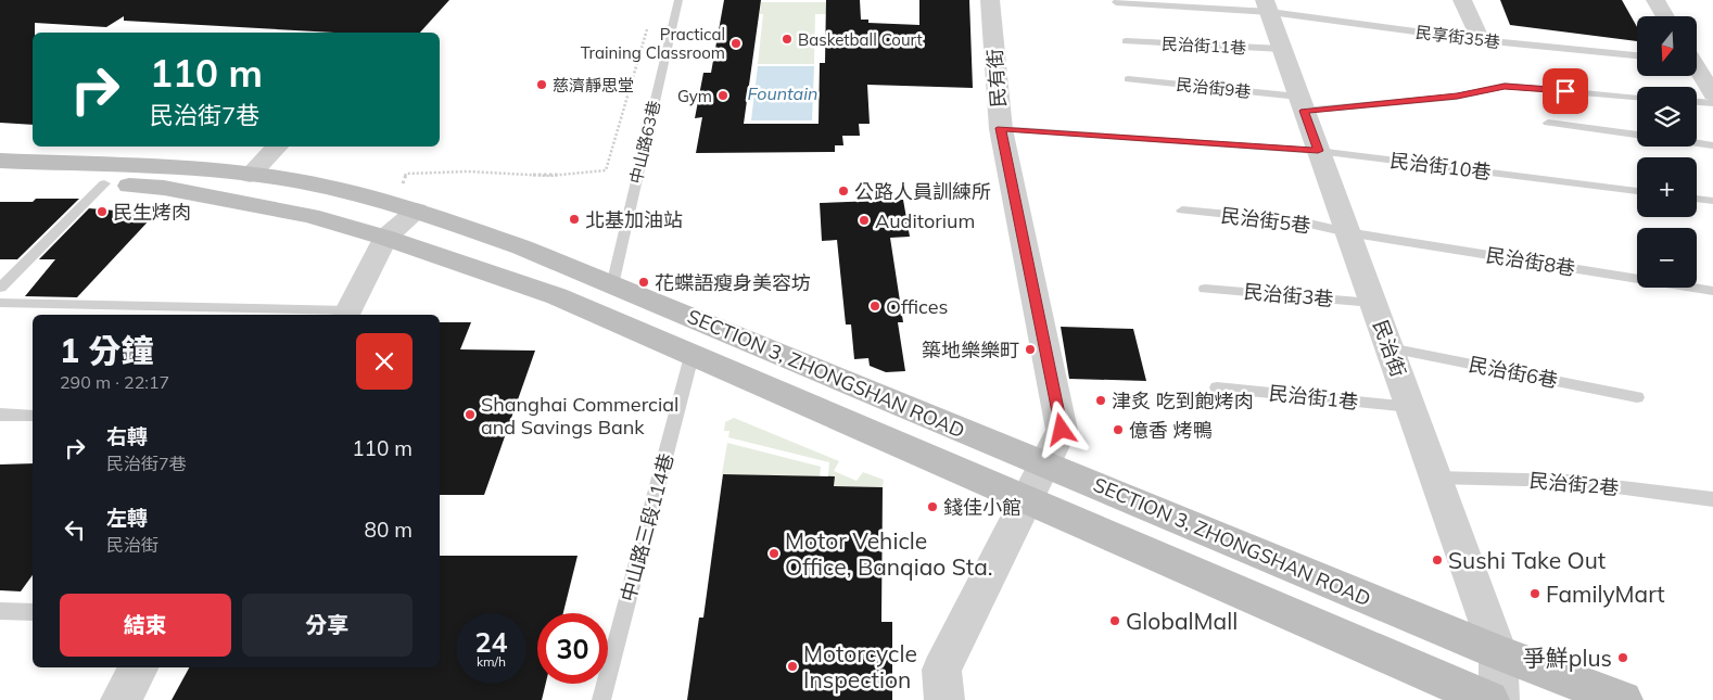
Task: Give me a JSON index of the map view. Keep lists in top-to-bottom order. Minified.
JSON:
{"streets":{"main road":["SECTION 3, ZHONGSHAN ROAD"],"street":["民有街","民治街"],"lane":["民享街35巷","民治街11巷","民治街9巷","中山路63巷","民治街10巷","民治街5巷","民治街8巷","民治街3巷","民治街6巷","民治街1巷","民治街2巷","中山路三段114巷"]},"crossings":[["民享街35巷","民治街"],["民治街11巷","民治街"],["民有街","民治街10巷"],["民有街","SECTION 3, ZHONGSHAN ROAD"],["民治街9巷","民治街"],["中山路63巷","SECTION 3, ZHONGSHAN ROAD"],["民治街10巷","民治街"],["民治街5巷","民治街8巷"],["民治街5巷","民治街"],["民治街8巷","民治街"],["民治街3巷","民治街"],["民治街","民治街6巷"],["民治街","SECTION 3, ZHONGSHAN ROAD"],["民治街","民治街1巷"],["民治街","民治街2巷"],["SECTION 3, ZHONGSHAN ROAD","中山路三段114巷"]],"water":["Fountain"],"places":["Basketball Court","Practical Training Classroom","慈濟靜思堂","Gym","公路人員訓練所","民生烤肉","北基加油站","Auditorium","花蝶語瘦身美容坊","Offices","築地樂樂町","津炙 吃到飽烤肉","Shanghai Commercial and Savings Bank","億香 烤鴨","錢佳小館","Motor Vehicle Office, Banqiao Sta.","Sushi Take Out","FamilyMart","GlobalMall","爭鮮plus","Motorcycle Inspection"],"north":"bottom","page":{"map_buttons":["+","−"],"turn":["110 m","民治街7巷"],"heading":["1 分鐘","290 m · 22:17"],"list":[{"name":"右轉","note":"民治街7巷","value":"110 m"},{"name":"左轉","note":"民治街","value":"80 m"}],"buttons":["結束","分享"],"speed":"24 km/h","limit":"30"}}
